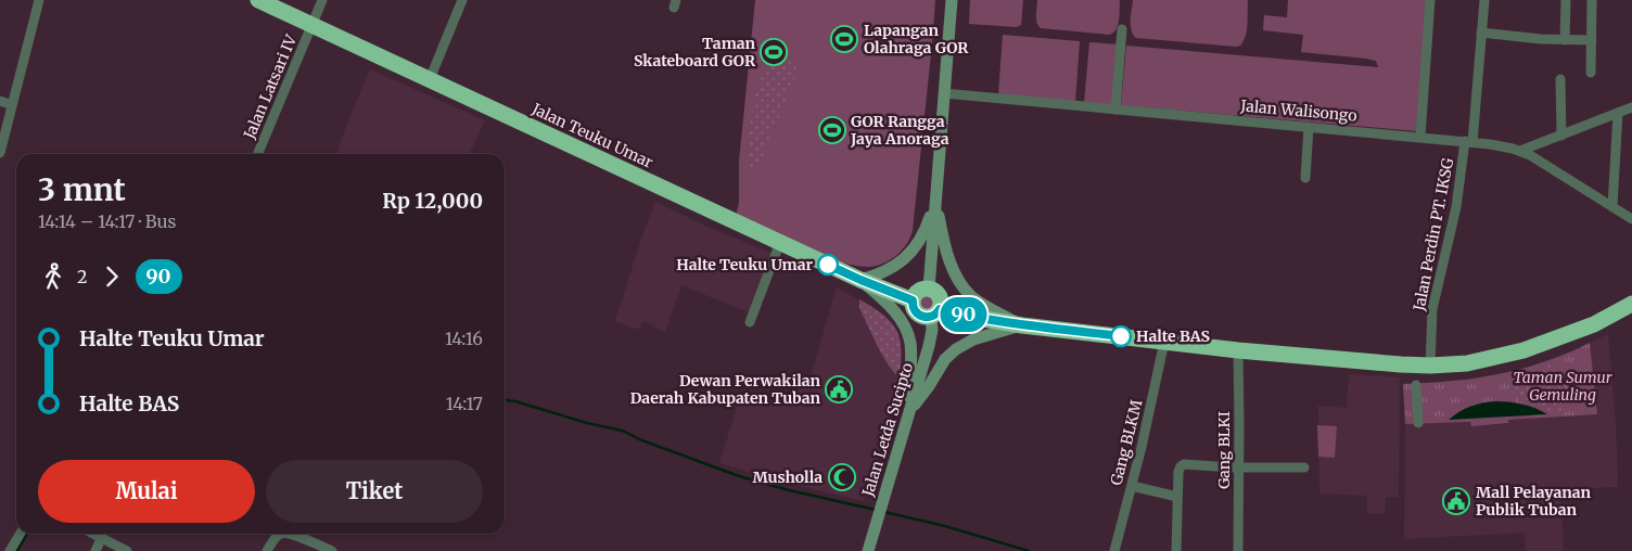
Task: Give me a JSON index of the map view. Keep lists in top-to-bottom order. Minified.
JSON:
{"streets":{"highway":["Jalan Teuku Umar"],"main road":["Jalan Letda Sucipto"],"street":["Jalan Latsari IV","Jalan Walisongo","Jalan Perdin PT. IKSG","Gang BLKM","Gang BLKI"]},"crossings":[["Jalan Latsari IV","Jalan Teuku Umar"],["Jalan Walisongo","Jalan Perdin PT. IKSG"],["Jalan Teuku Umar","Jalan Letda Sucipto"]],"parks":["Taman Sumur Gemuling"],"places":{"sports":["Lapangan Olahraga GOR","Taman Skateboard GOR","GOR Rangga Jaya Anoraga"],"other":["Halte Teuku Umar","Halte BAS"],"public building":["Dewan Perwakilan Daerah Kabupaten Tuban","Mall Pelayanan Publik Tuban"],"mosque":["Musholla"]},"lines":["bus line 90"],"page":{"on_map":"90","heading":["3 mnt","14:14 – 14:17 · Bus","Rp 12,000"],"legs":["2","90"],"list":[{"name":"Halte Teuku Umar","value":"14:16"},{"name":"Halte BAS","value":"14:17"}],"buttons":["Mulai","Tiket"]}}
